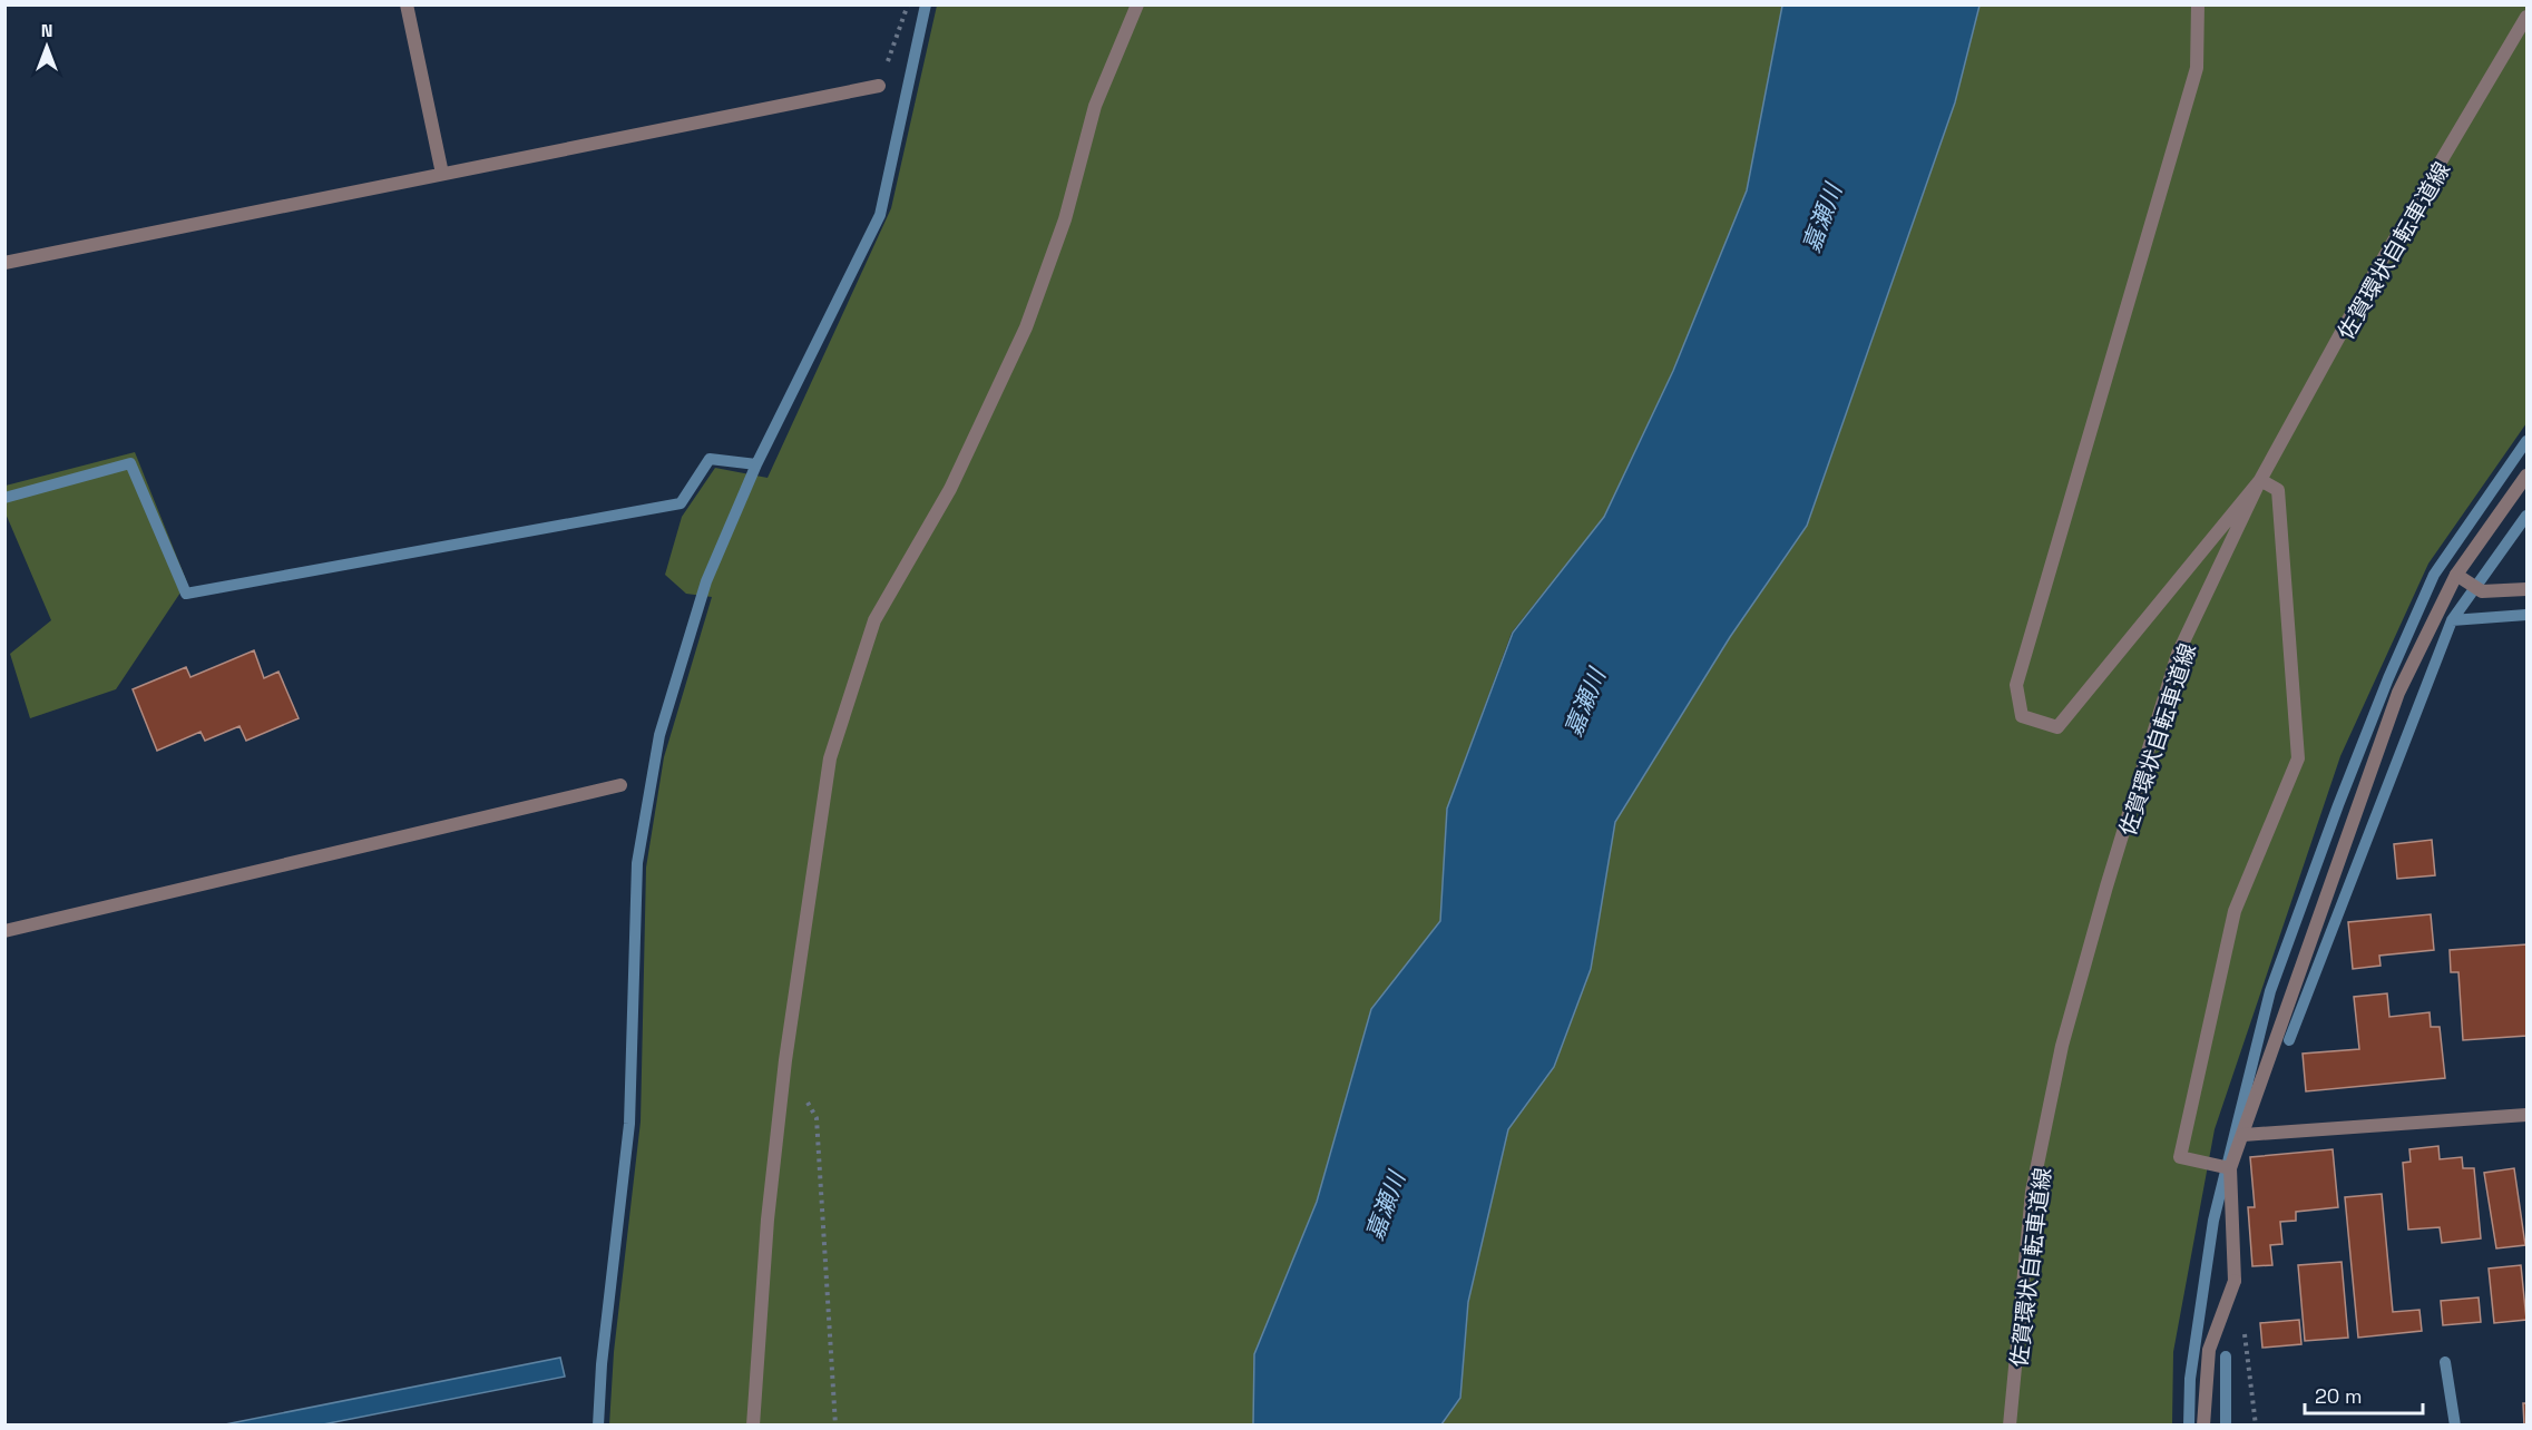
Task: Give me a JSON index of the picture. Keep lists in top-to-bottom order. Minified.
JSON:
{"water":["嘉瀬川"],"scale_bar":"20 m","north":"top"}
